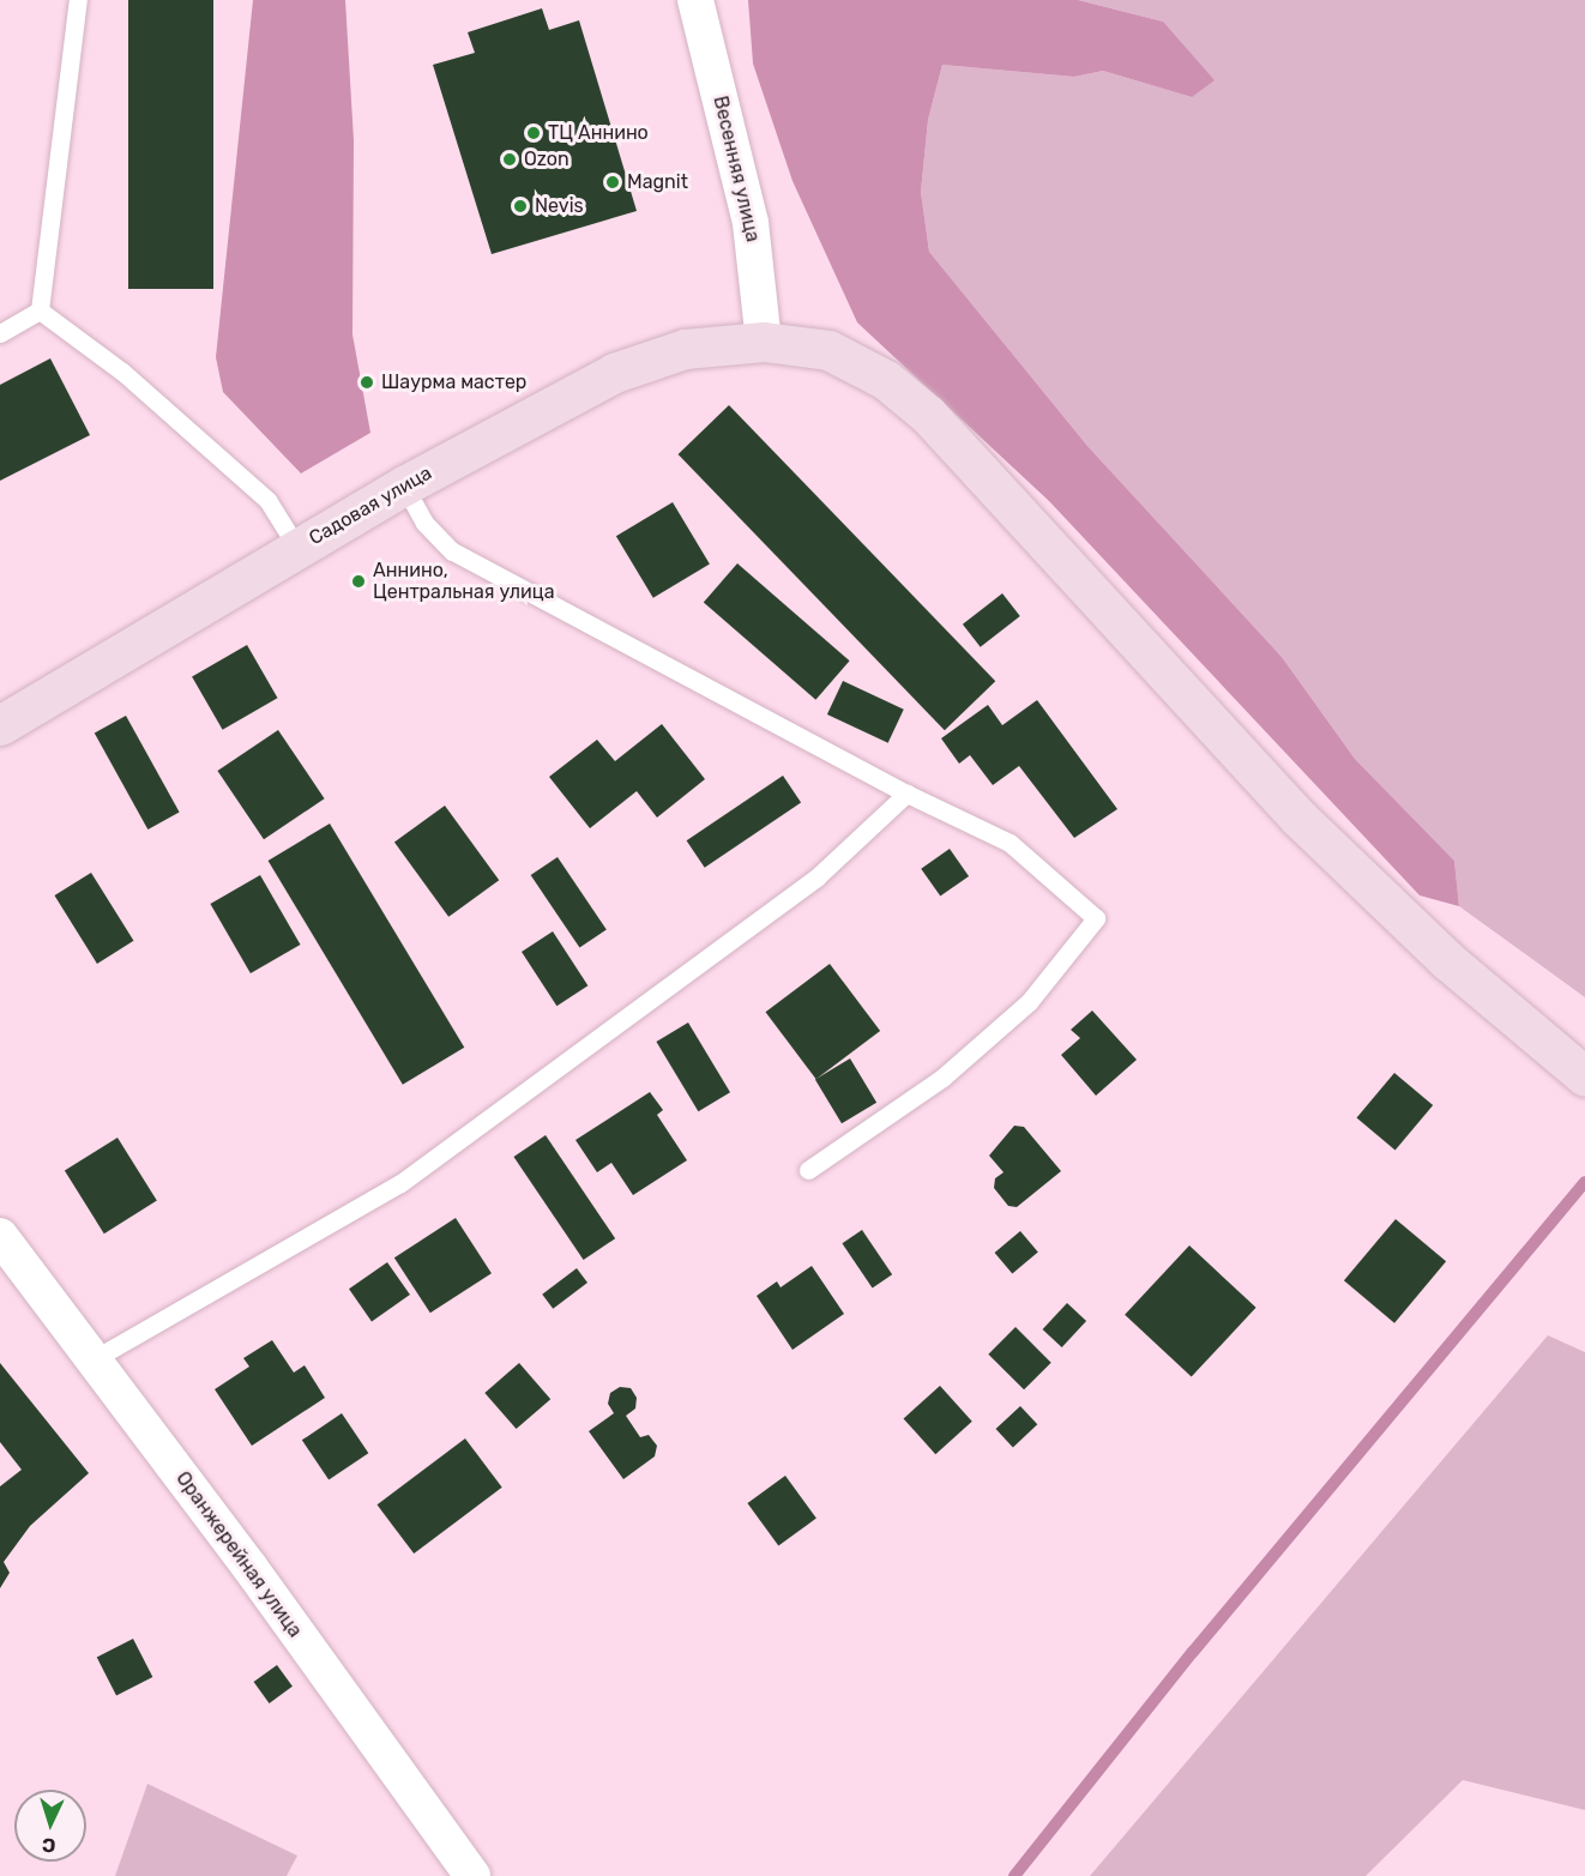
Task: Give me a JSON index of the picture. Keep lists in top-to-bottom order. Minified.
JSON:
{"streets":{"main road":["Садовая улица"],"street":["Весенняя улица","Оранжерейная улица"]},"crossings":[["Весенняя улица","Садовая улица"]],"places":["ТЦ Аннино","Ozon","Magnit","Nevis","Шаурма мастер","Аннино, Центральная улица"],"north":"bottom"}
